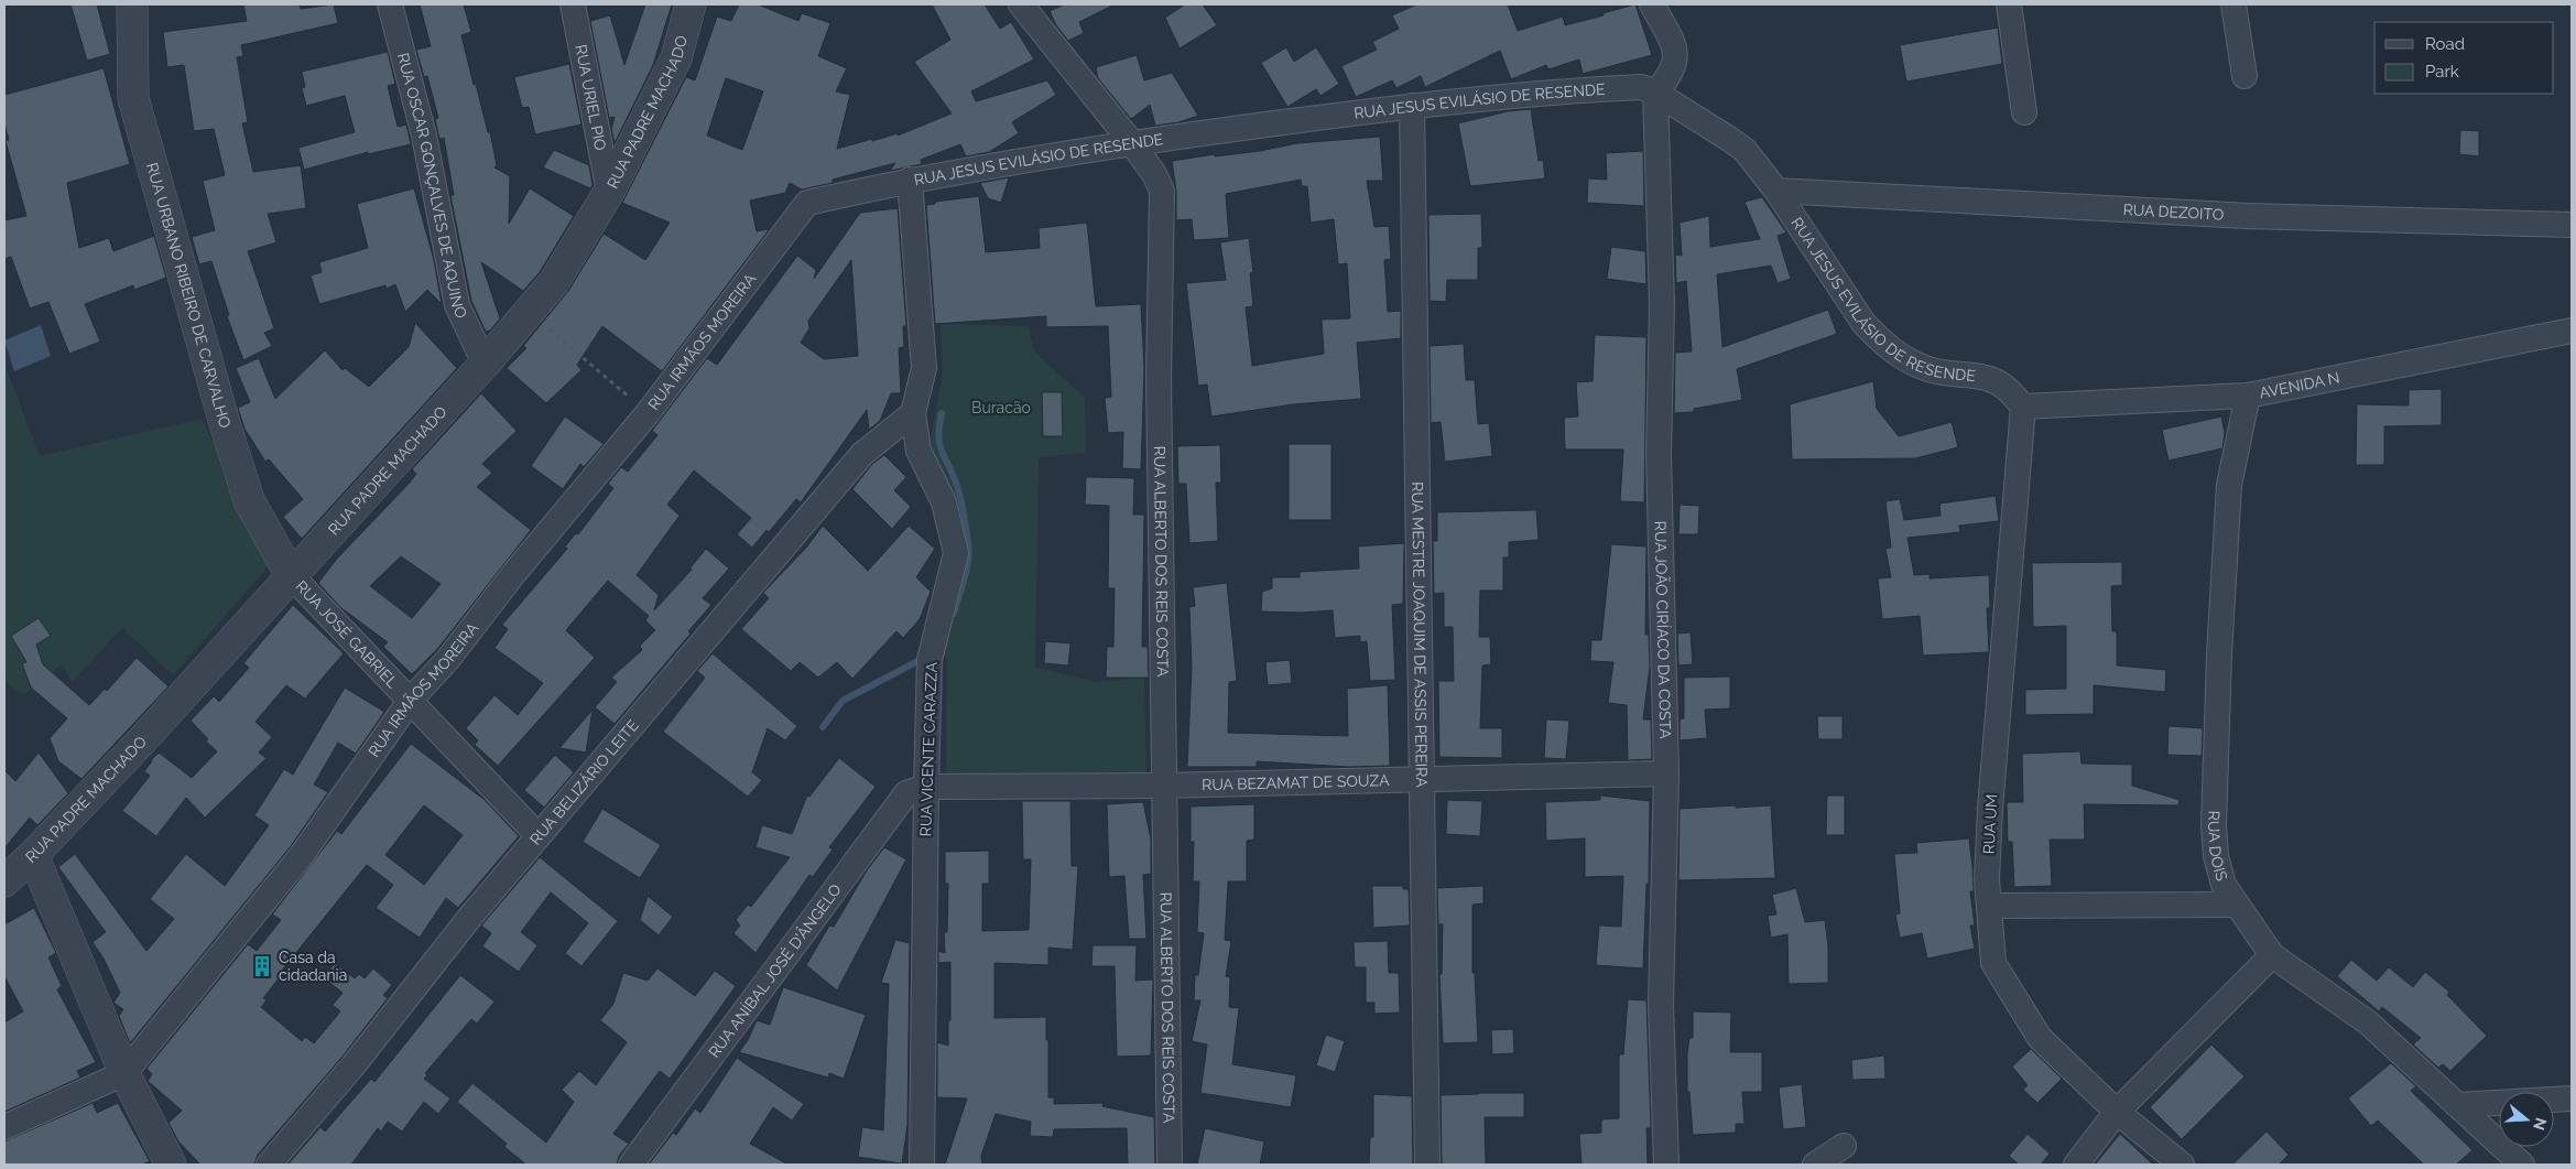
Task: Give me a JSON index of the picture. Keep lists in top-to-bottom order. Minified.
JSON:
{"streets":{"street":["RUA URIEL PIO","RUA JESUS EVILÁSIO DE RESENDE","RUA PADRE MACHADO","RUA OSCAR GONÇALVES DE AQUINO","RUA DEZOITO","RUA URBANO RIBEIRO DE CARVALHO","RUA IRMÃOS MOREIRA","AVENIDA N","RUA ALBERTO DOS REIS COSTA","RUA JOÃO CIRÍACO DA COSTA","RUA JOSÉ GABRIEL","RUA MESTRE JOAQUIM DE ASSIS PEREIRA","RUA VICENTE CARAZZA","RUA BELIZÁRIO LEITE","RUA BEZAMAT DE SOUZA","RUA UM","RUA DOIS","RUA ANÍBAL JOSÉ D'ÂNGELO"]},"crossings":[["RUA URIEL PIO","RUA PADRE MACHADO"],["RUA JESUS EVILÁSIO DE RESENDE","RUA DEZOITO"],["RUA JESUS EVILÁSIO DE RESENDE","RUA IRMÃOS MOREIRA"],["RUA JESUS EVILÁSIO DE RESENDE","AVENIDA N"],["RUA JESUS EVILÁSIO DE RESENDE","RUA ALBERTO DOS REIS COSTA"],["RUA JESUS EVILÁSIO DE RESENDE","RUA JOÃO CIRÍACO DA COSTA"],["RUA JESUS EVILÁSIO DE RESENDE","RUA MESTRE JOAQUIM DE ASSIS PEREIRA"],["RUA JESUS EVILÁSIO DE RESENDE","RUA VICENTE CARAZZA"],["RUA JESUS EVILÁSIO DE RESENDE","RUA UM"],["RUA PADRE MACHADO","RUA OSCAR GONÇALVES DE AQUINO"],["RUA PADRE MACHADO","RUA URBANO RIBEIRO DE CARVALHO"],["RUA PADRE MACHADO","RUA JOSÉ GABRIEL"],["RUA URBANO RIBEIRO DE CARVALHO","RUA JOSÉ GABRIEL"],["RUA IRMÃOS MOREIRA","RUA JOSÉ GABRIEL"],["AVENIDA N","RUA UM"],["AVENIDA N","RUA DOIS"],["RUA ALBERTO DOS REIS COSTA","RUA BEZAMAT DE SOUZA"],["RUA JOÃO CIRÍACO DA COSTA","RUA BEZAMAT DE SOUZA"],["RUA JOSÉ GABRIEL","RUA BELIZÁRIO LEITE"],["RUA MESTRE JOAQUIM DE ASSIS PEREIRA","RUA BEZAMAT DE SOUZA"],["RUA VICENTE CARAZZA","RUA BELIZÁRIO LEITE"],["RUA VICENTE CARAZZA","RUA BEZAMAT DE SOUZA"],["RUA VICENTE CARAZZA","RUA ANÍBAL JOSÉ D'ÂNGELO"],["RUA BEZAMAT DE SOUZA","RUA ANÍBAL JOSÉ D'ÂNGELO"]],"parks":["Buracão"],"places":{"building":["Casa da cidadania"]},"legend":["Road","Park"],"north":"right"}
